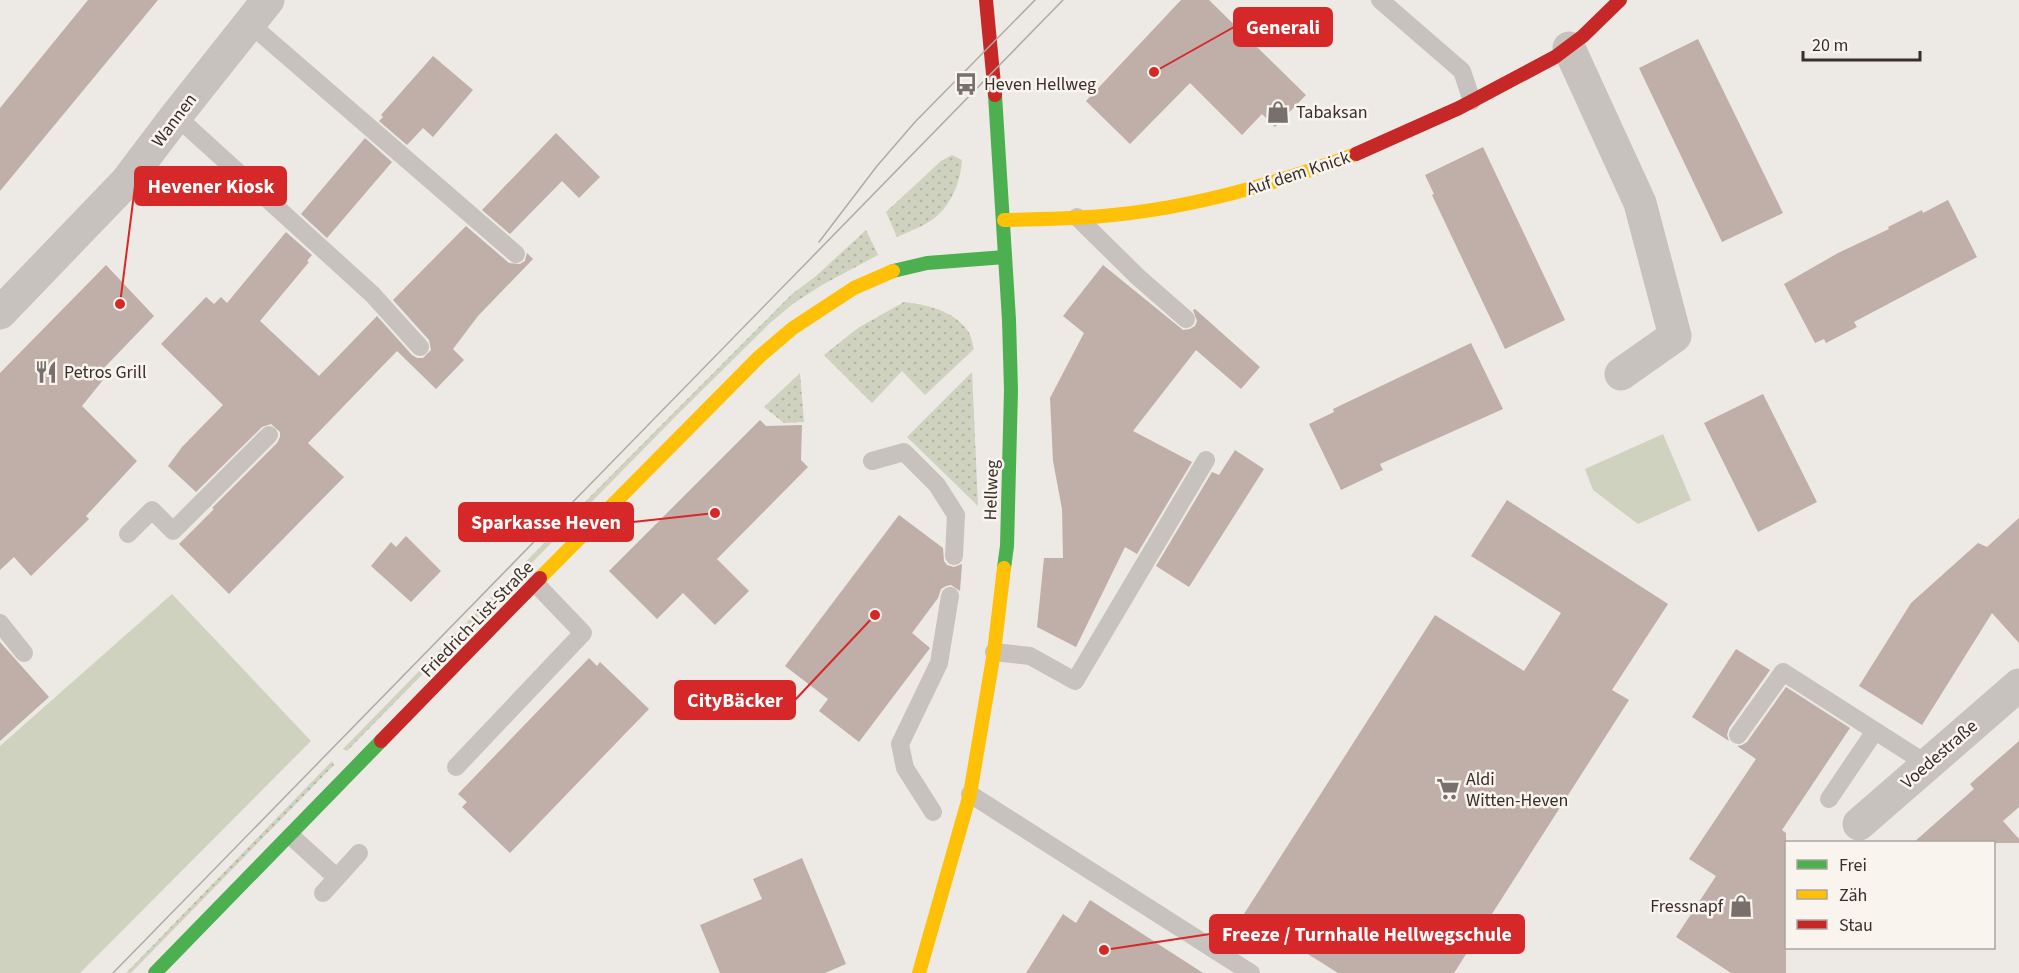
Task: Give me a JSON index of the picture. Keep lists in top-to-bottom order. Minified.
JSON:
{"streets":{"street":["Wannen","Auf dem Knick","Hellweg","Friedrich-List-Straße","Voedestraße"]},"crossings":[["Auf dem Knick","Hellweg"],["Hellweg","Friedrich-List-Straße"]],"places":{"other":["Generali","Hevener Kiosk","Sparkasse Heven","CityBäcker","Freeze / Turnhalle Hellwegschule"],"bus stop":["Heven Hellweg"],"shop":["Tabaksan","Fressnapf"],"restaurant":["Petros Grill"],"supermarket":["Aldi Witten-Heven"]},"legend":["Frei","Zäh","Stau"],"scale_bar":"20 m"}
